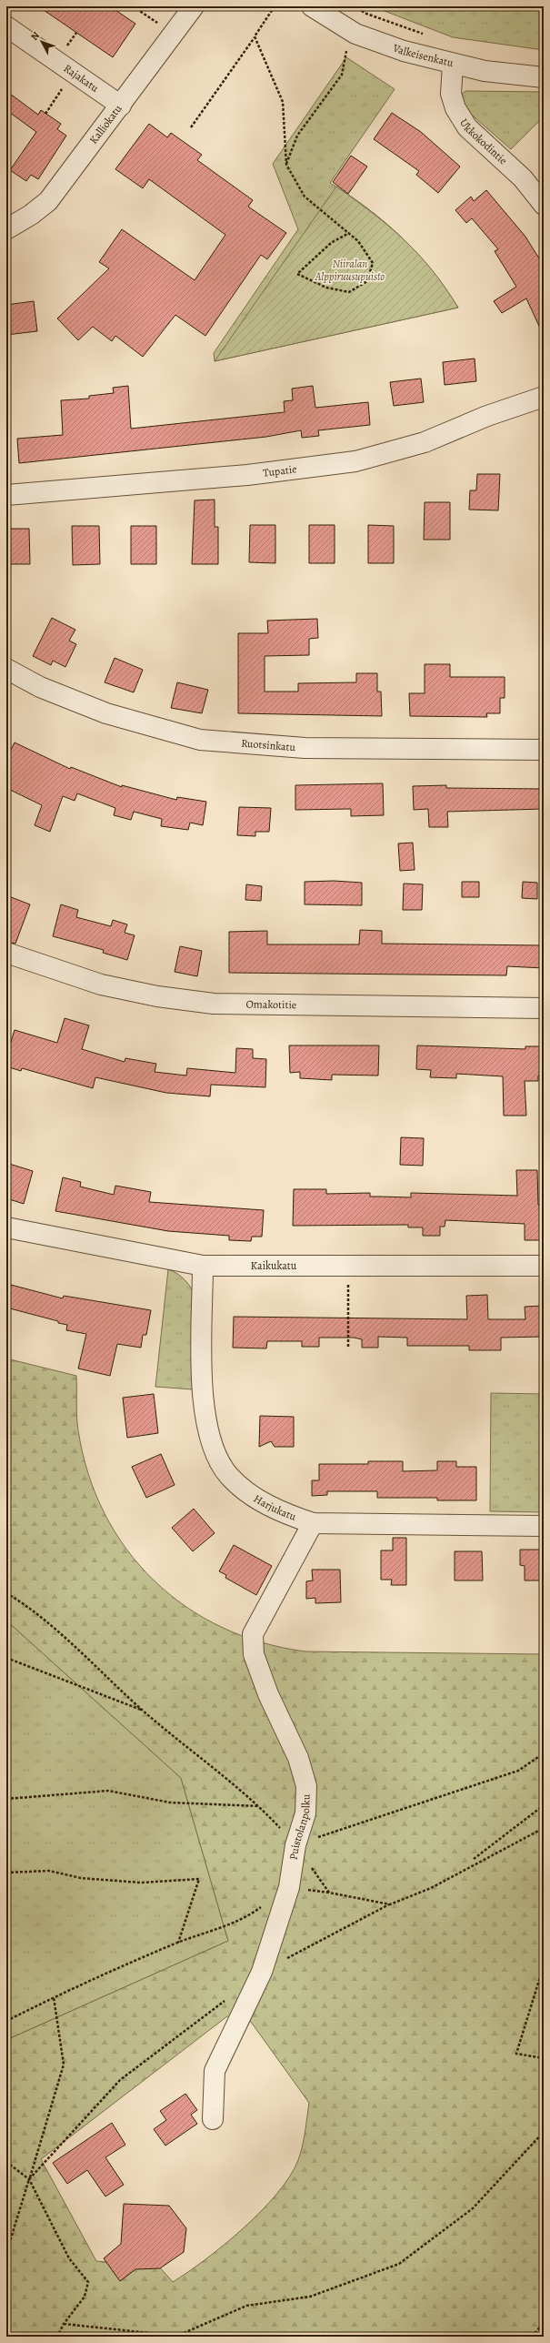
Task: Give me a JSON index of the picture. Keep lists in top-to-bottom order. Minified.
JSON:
{"streets":{"street":["Valkeisenkatu","Rajakatu","Kalliokatu","Ukkokodintie","Tupatie","Ruotsinkatu","Omakotitie","Kaikukatu","Harjukatu","Puistolanpolku"]},"crossings":[["Valkeisenkatu","Ukkokodintie"],["Rajakatu","Kalliokatu"],["Kaikukatu","Harjukatu"],["Harjukatu","Puistolanpolku"]],"parks":["Niiralan Alppiruusupuisto"],"north":"top left"}
